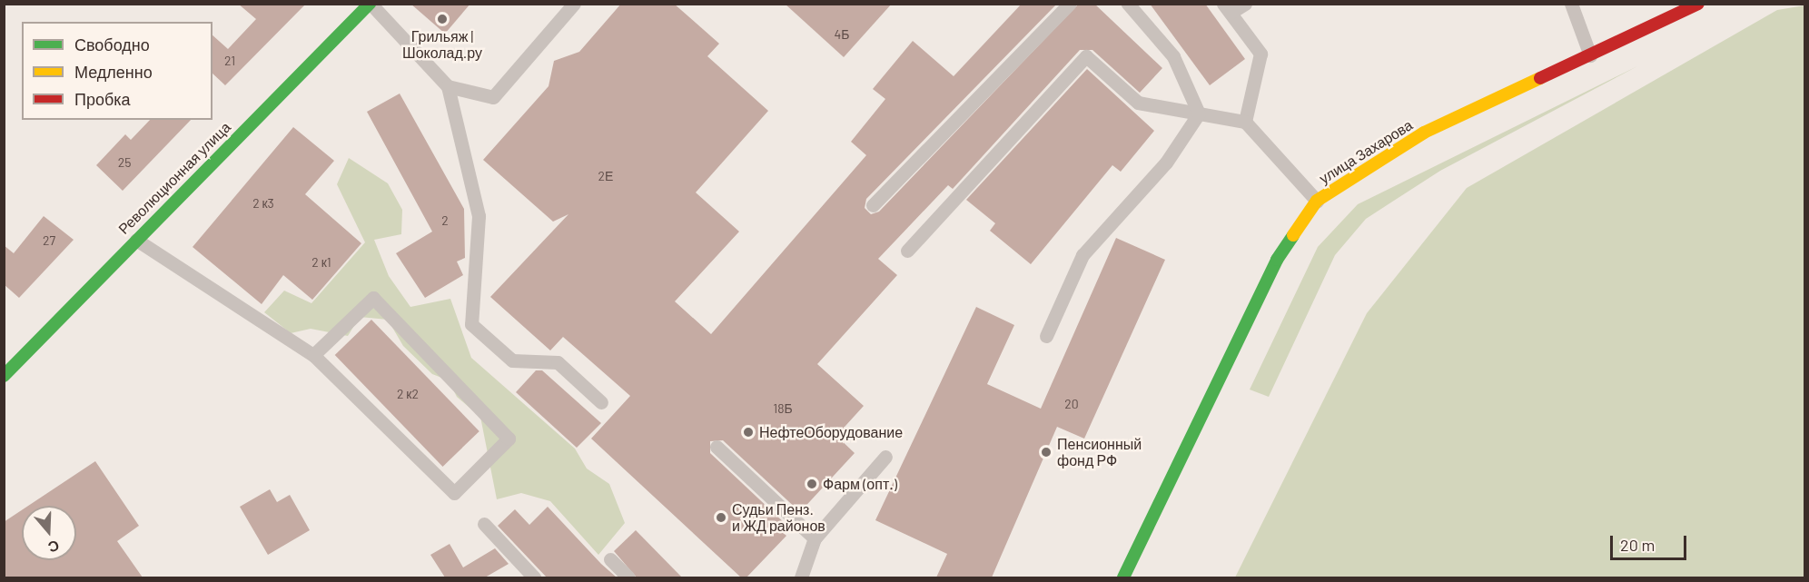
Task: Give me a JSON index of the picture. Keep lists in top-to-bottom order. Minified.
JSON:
{"streets":{"main road":["улица Захарова","Революционная улица"]},"places":["Грильяж | Шоколад.ру","НефтеОборудование","Пенсионный фонд РФ","Фарм (опт.)","Судьи Пенз. и ЖД районов"],"house_numbers":["4Б","21","25","2Е","2 к3","2","27","2 к1","2 к2","20","18Б"],"legend":["Свободно","Медленно","Пробка"],"scale_bar":"20 m","north":"bottom"}
